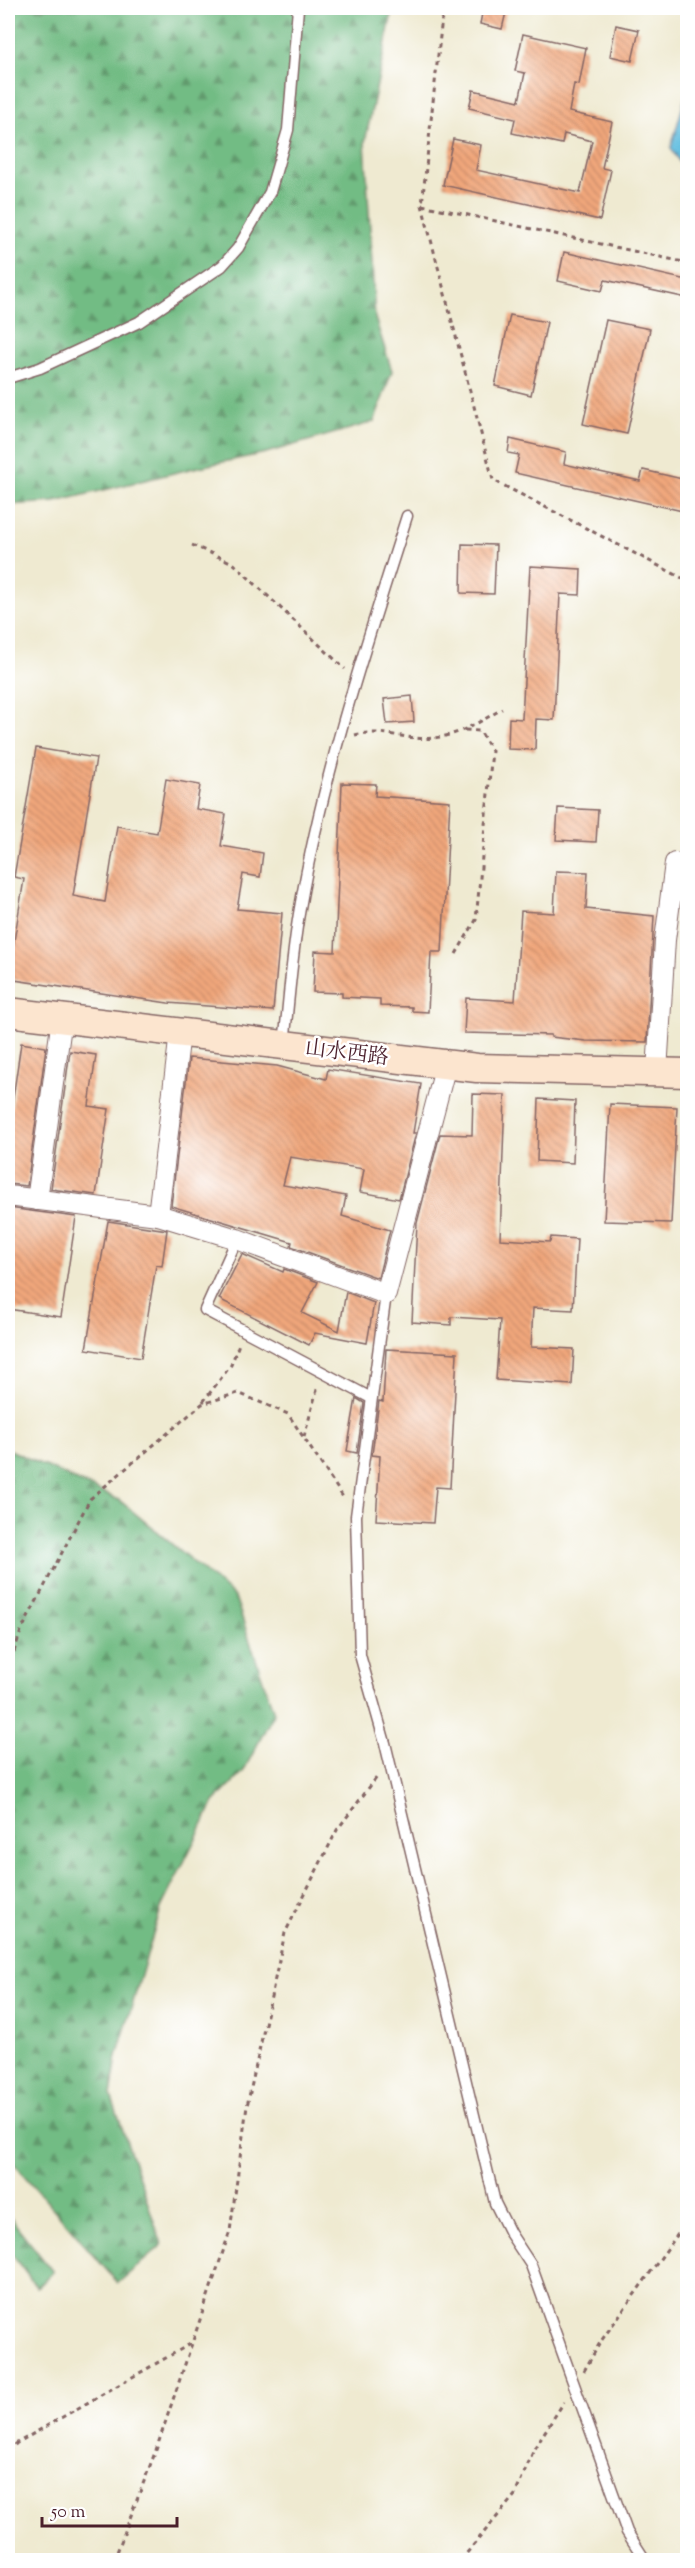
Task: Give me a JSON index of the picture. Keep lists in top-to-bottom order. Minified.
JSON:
{"streets":{"street":["山水西路"]},"scale_bar":"50 m"}
